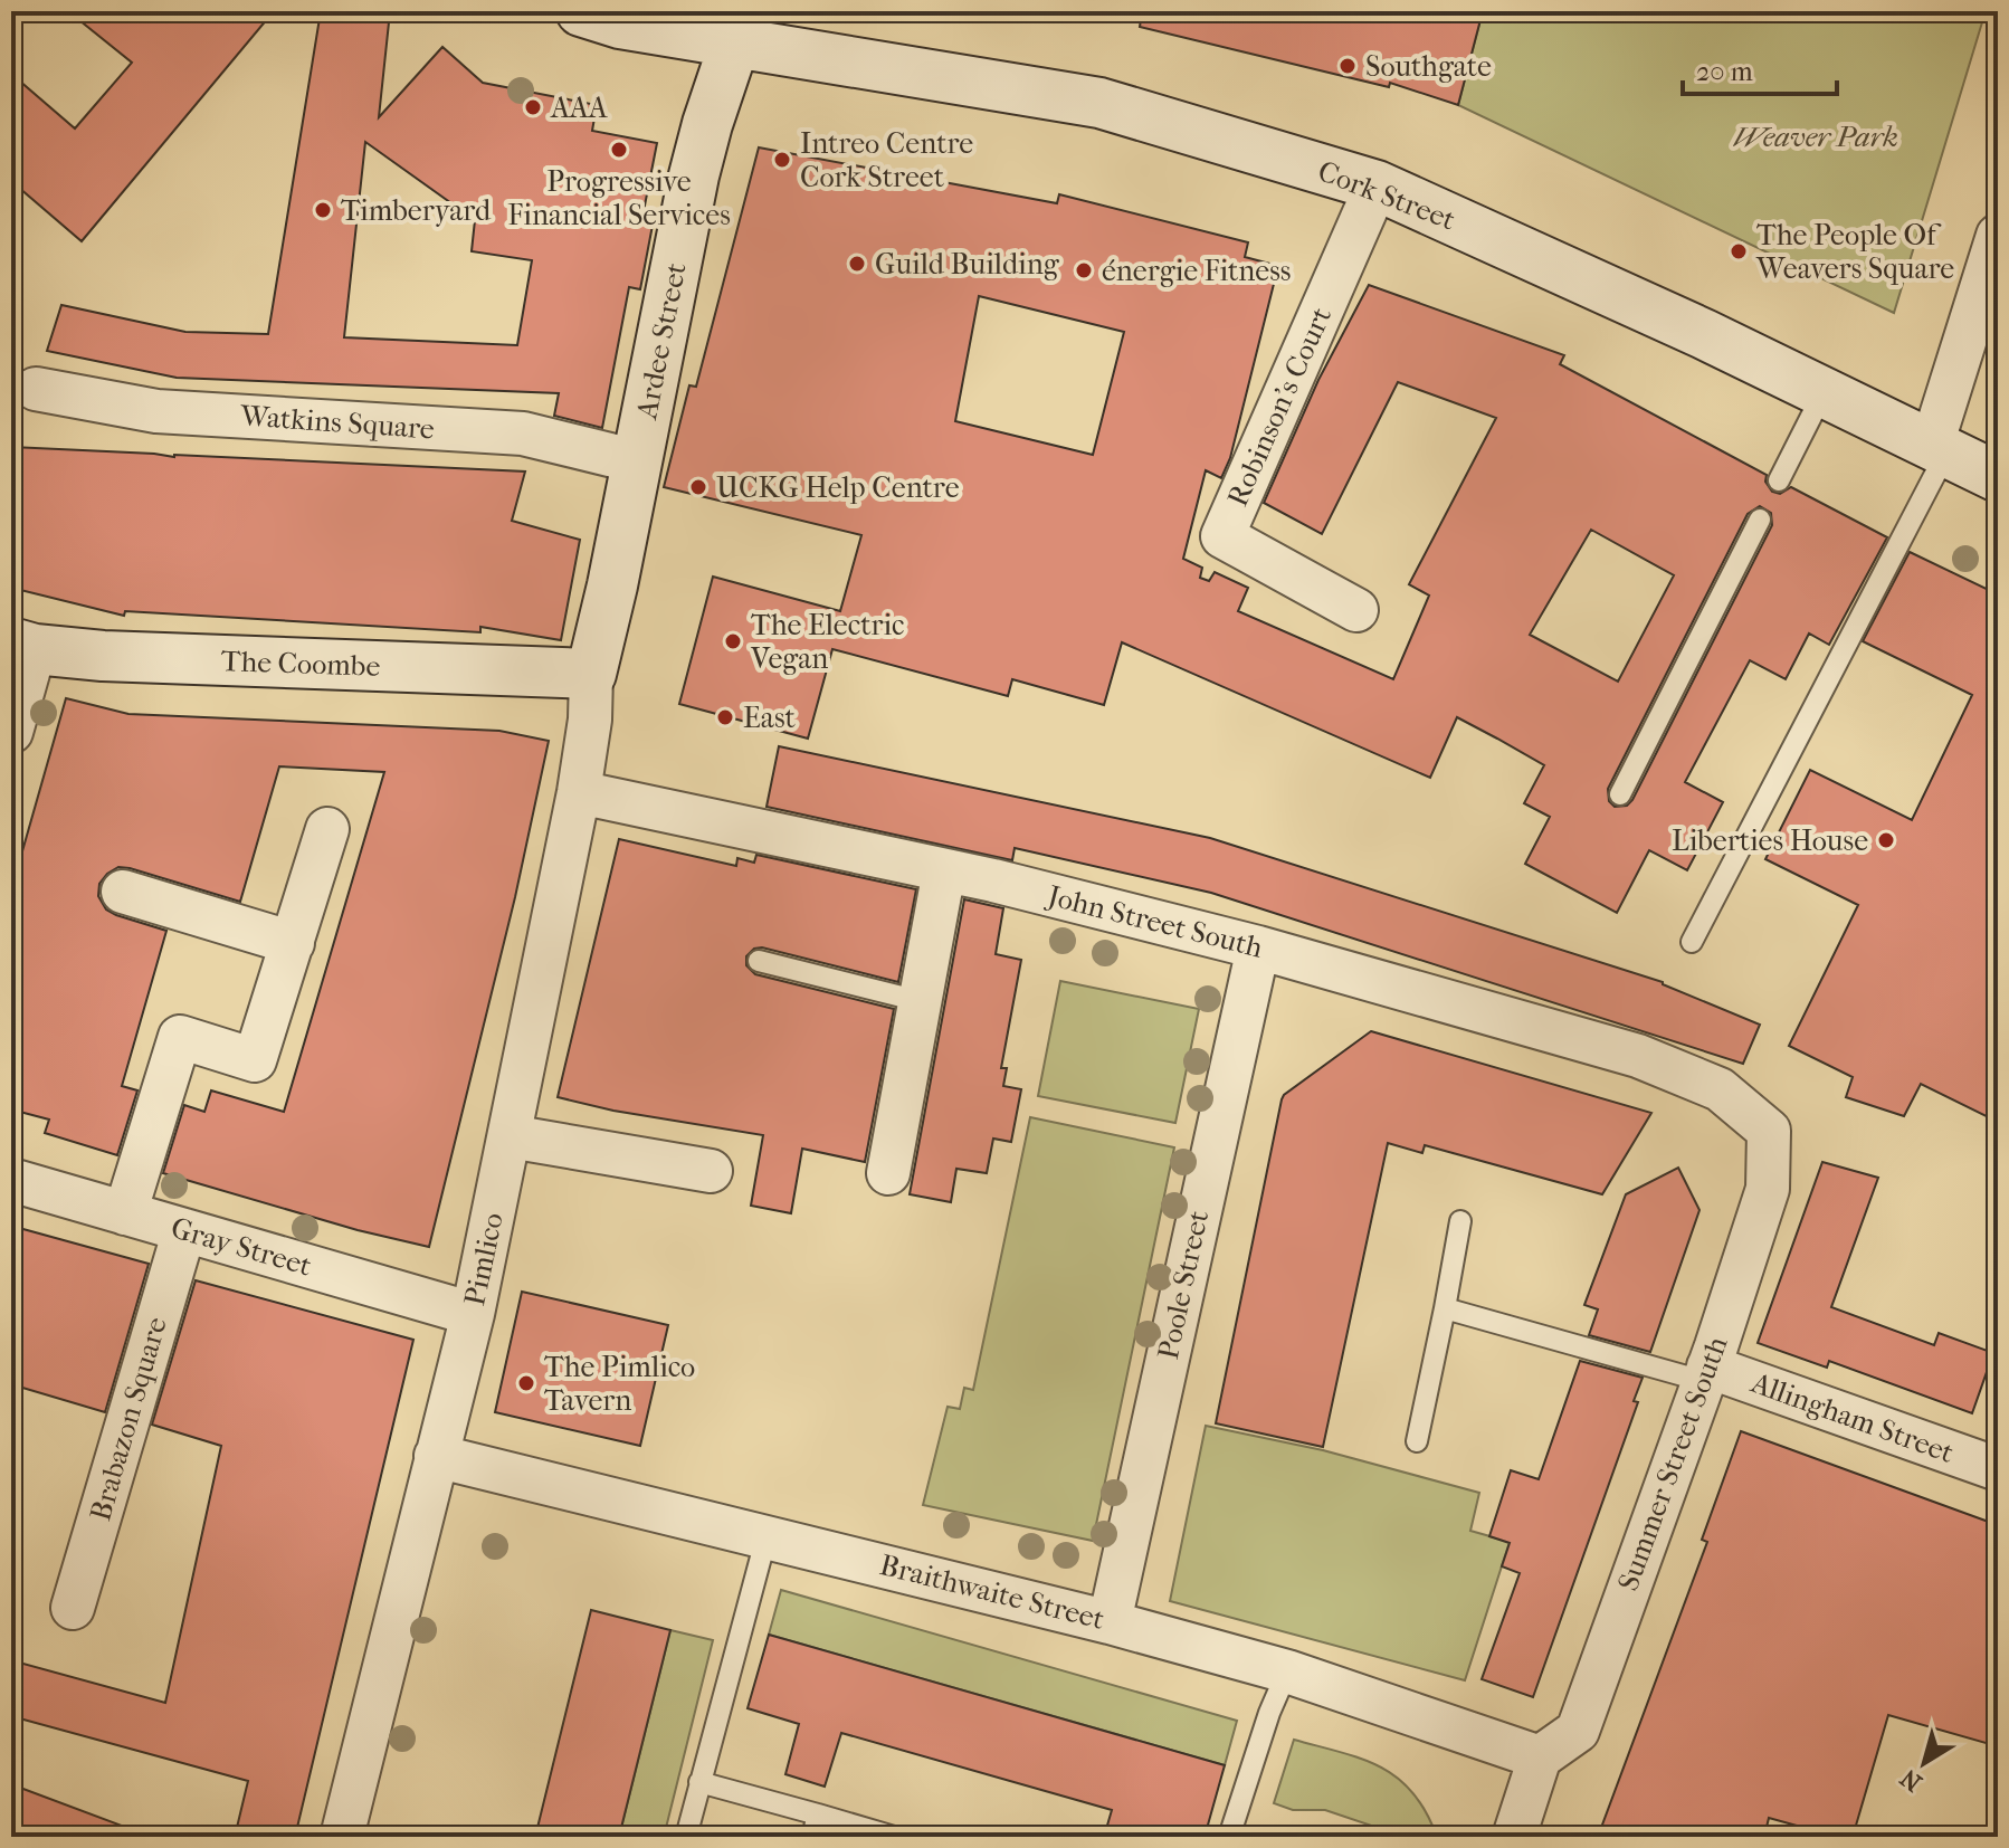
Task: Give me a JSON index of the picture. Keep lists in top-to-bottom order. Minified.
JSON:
{"streets":{"main road":["Cork Street","Ardee Street","The Coombe"],"street":["Robinson's Court","Watkins Square","John Street South","Gray Street","Pimlico","Poole Street","Allingham Street","Brabazon Square","Summer Street South","Braithwaite Street"]},"crossings":[["Cork Street","Ardee Street"],["Cork Street","Robinson's Court"],["Ardee Street","Watkins Square"],["Ardee Street","The Coombe"],["Ardee Street","Pimlico"],["The Coombe","Pimlico"],["John Street South","Pimlico"],["John Street South","Poole Street"],["John Street South","Summer Street South"],["Gray Street","Pimlico"],["Gray Street","Brabazon Square"],["Pimlico","Braithwaite Street"],["Poole Street","Braithwaite Street"],["Allingham Street","Summer Street South"],["Summer Street South","Braithwaite Street"]],"parks":["Weaver Park"],"places":["Southgate","AAA","Progressive Financial Services","Intreo Centre Cork Street","Timberyard","The People Of Weavers Square","Guild Building","énergie Fitness","UCKG Help Centre","The Electric Vegan","East","Liberties House","The Pimlico Tavern"],"scale_bar":"20 m","north":"bottom left"}
